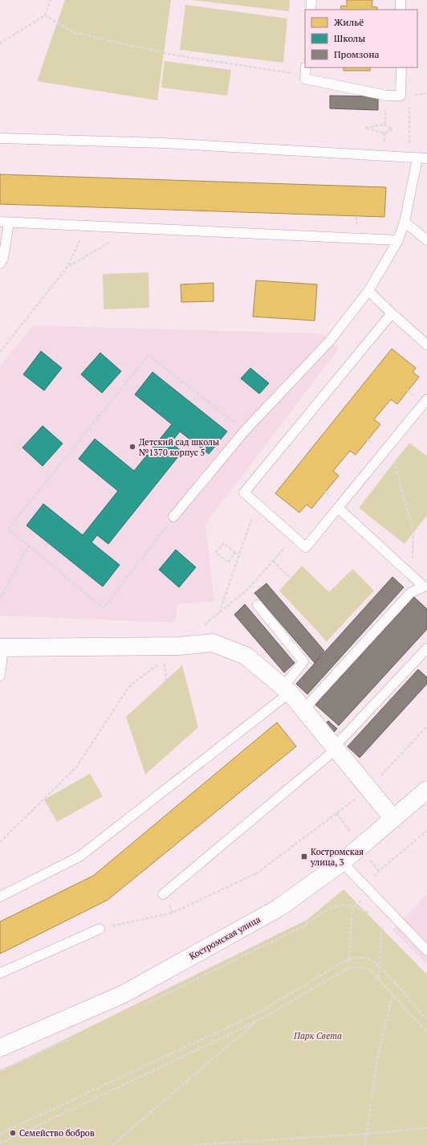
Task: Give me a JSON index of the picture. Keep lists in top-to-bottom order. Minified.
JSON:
{"streets":{"street":["Костромская улица"]},"parks":["Парк Света"],"places":{"other":["Детский сад школы №1370 корпус 5","Семейство бобров"],"transit":["Костромская улица, 3"]},"legend":["Жильё","Школы","Промзона"]}
